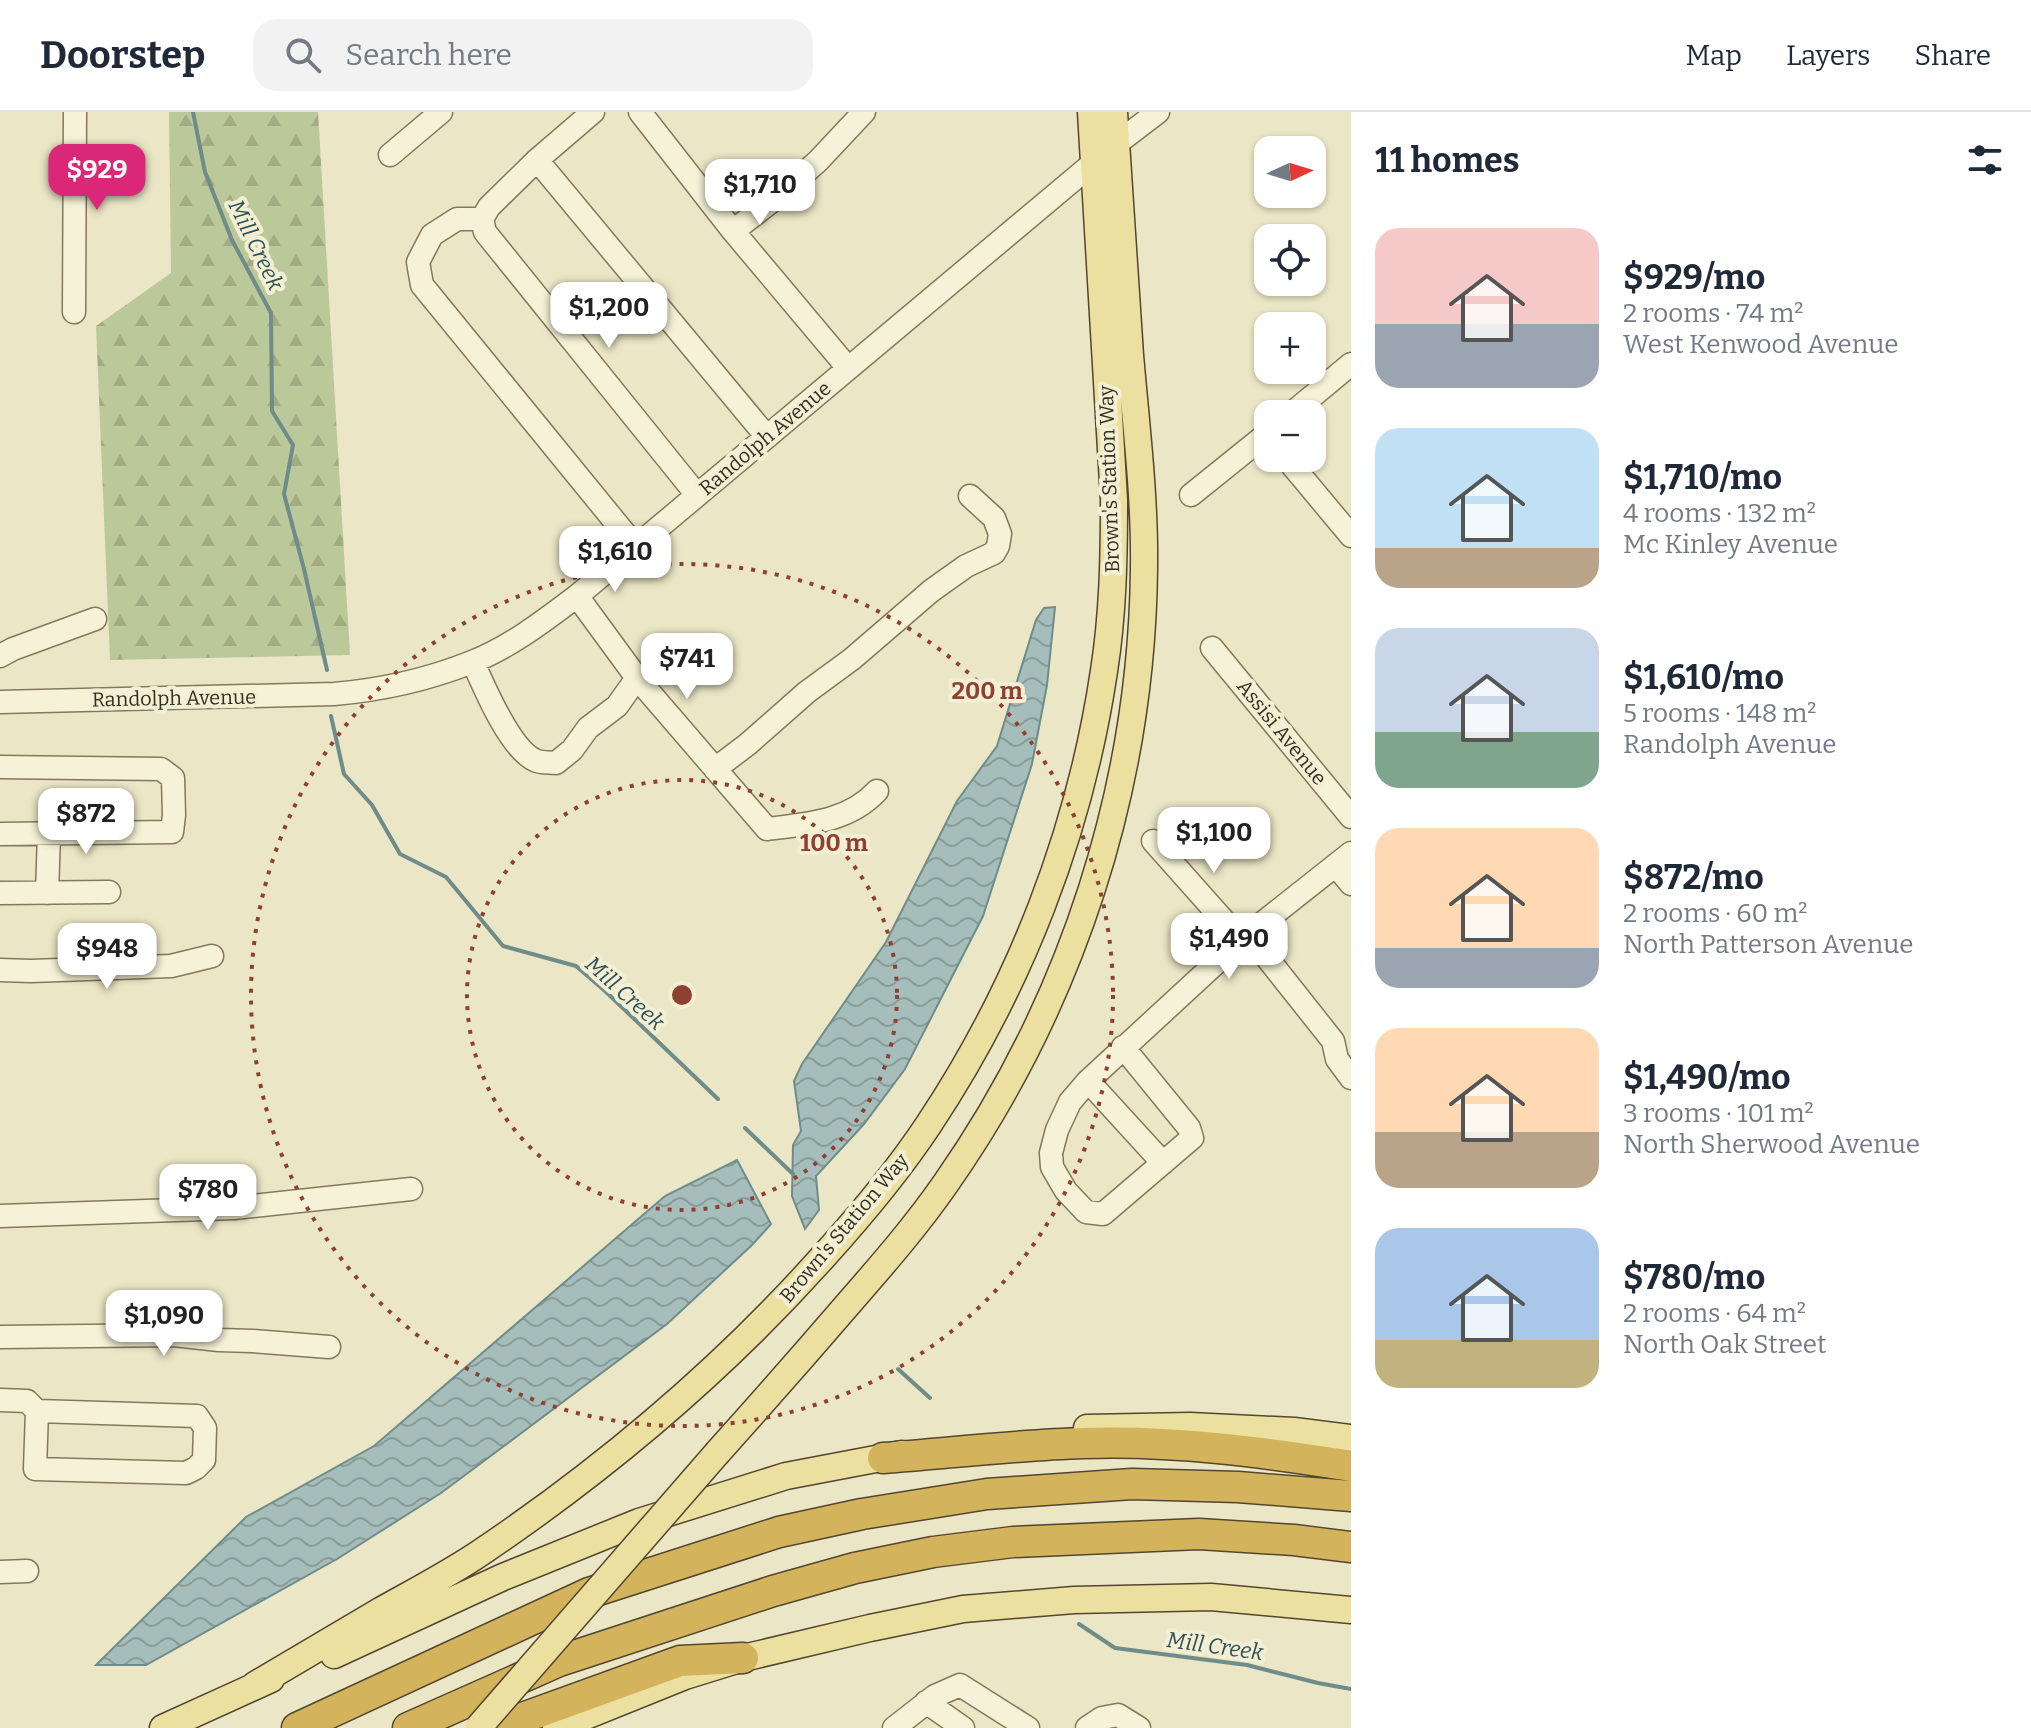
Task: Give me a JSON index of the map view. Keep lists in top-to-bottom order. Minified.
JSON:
{"streets":{"main road":["Brown's Station Way"],"street":["Randolph Avenue","Assisi Avenue"]},"crossings":[["Randolph Avenue","Brown's Station Way"]],"water":["Mill Creek"],"north":"right","page":{"header":"Doorstep","search":"Search here","nav":["Map","Layers","Share"],"heading":"11 homes","map_buttons":["+","−"],"price":["$929","$1,710","$1,200","$1,610","$741","$872","$1,100","$1,490","$948","$780","$1,090"],"list":[{"name":"$929/mo","note":"2 rooms · 74 m² · West Kenwood Avenue"},{"name":"$1,710/mo","note":"4 rooms · 132 m² · Mc Kinley Avenue"},{"name":"$1,610/mo","note":"5 rooms · 148 m² · Randolph Avenue"},{"name":"$872/mo","note":"2 rooms · 60 m² · North Patterson Avenue"},{"name":"$1,490/mo","note":"3 rooms · 101 m² · North Sherwood Avenue"},{"name":"$780/mo","note":"2 rooms · 64 m² · North Oak Street"}]},"rings":["200 m","100 m"]}
